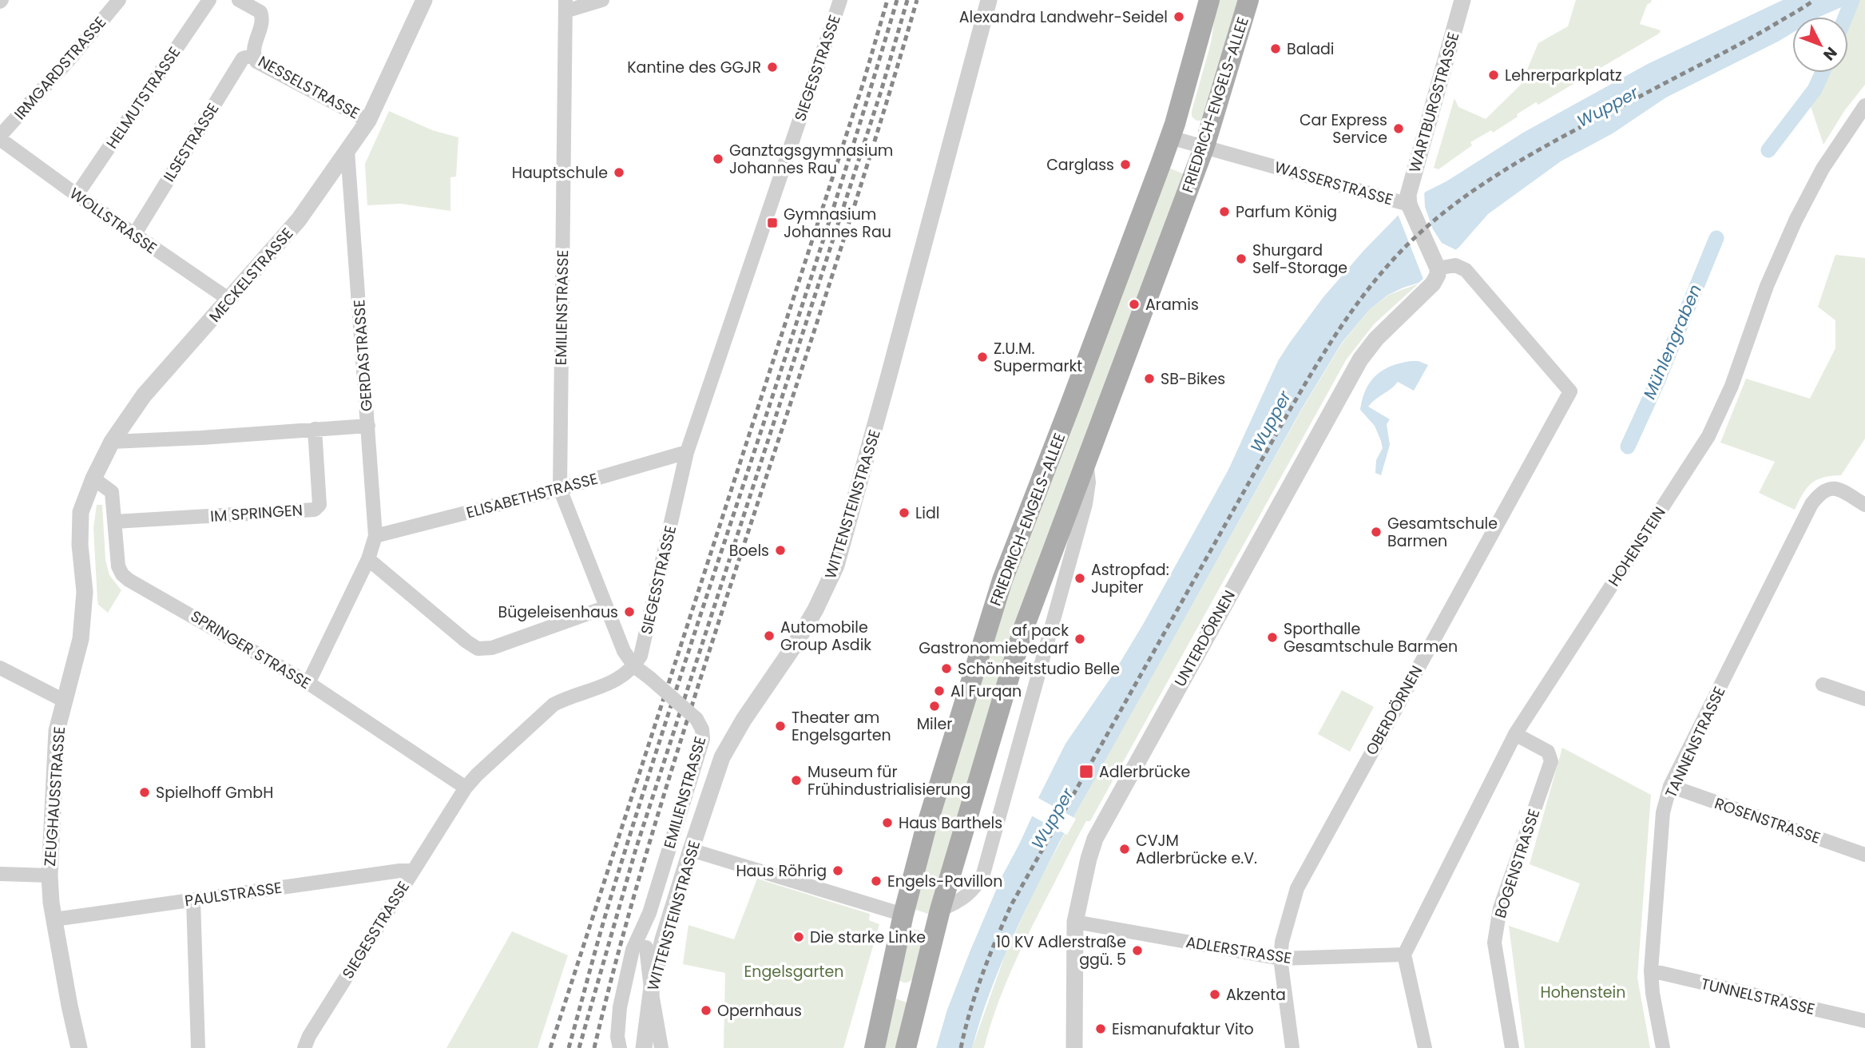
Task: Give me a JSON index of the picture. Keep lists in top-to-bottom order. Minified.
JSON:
{"streets":{"main road":["FRIEDRICH-ENGELS-ALLEE"],"street":["IRMGARDSTRASSE","SIEGESSTRASSE","NESSELSTRASSE","HELMUTSTRASSE","WARTBURGSTRASSE","ILSESTRASSE","WASSERSTRASSE","WOLLSTRASSE","MECKELSTRASSE","EMILIENSTRASSE","GERDASTRASSE","ELISABETHSTRASSE","WITTENSTEINSTRASSE","IM SPRINGEN","HOHENSTEIN","UNTERDÖRNEN","SPRINGER STRASSE","OBERDÖRNEN","TANNENSTRASSE","ZEUGHAUSSTRASSE","ROSENSTRASSE","BOGENSTRASSE","PAULSTRASSE","ADLERSTRASSE","TUNNELSTRASSE"]},"crossings":[["IRMGARDSTRASSE","WOLLSTRASSE"],["SIEGESSTRASSE","EMILIENSTRASSE"],["SIEGESSTRASSE","ELISABETHSTRASSE"],["SIEGESSTRASSE","SPRINGER STRASSE"],["SIEGESSTRASSE","PAULSTRASSE"],["NESSELSTRASSE","ILSESTRASSE"],["NESSELSTRASSE","MECKELSTRASSE"],["HELMUTSTRASSE","WOLLSTRASSE"],["WARTBURGSTRASSE","WASSERSTRASSE"],["FRIEDRICH-ENGELS-ALLEE","WASSERSTRASSE"],["ILSESTRASSE","WOLLSTRASSE"],["WASSERSTRASSE","UNTERDÖRNEN"],["WASSERSTRASSE","OBERDÖRNEN"],["WOLLSTRASSE","MECKELSTRASSE"],["MECKELSTRASSE","GERDASTRASSE"],["MECKELSTRASSE","SPRINGER STRASSE"],["MECKELSTRASSE","ZEUGHAUSSTRASSE"],["EMILIENSTRASSE","ELISABETHSTRASSE"],["GERDASTRASSE","ELISABETHSTRASSE"],["GERDASTRASSE","SPRINGER STRASSE"],["IM SPRINGEN","SPRINGER STRASSE"],["HOHENSTEIN","BOGENSTRASSE"],["HOHENSTEIN","ADLERSTRASSE"],["UNTERDÖRNEN","OBERDÖRNEN"],["UNTERDÖRNEN","ADLERSTRASSE"],["OBERDÖRNEN","ADLERSTRASSE"],["TANNENSTRASSE","ROSENSTRASSE"],["TANNENSTRASSE","TUNNELSTRASSE"],["ZEUGHAUSSTRASSE","PAULSTRASSE"]],"water":["Wupper","Mühlengraben"],"parks":["Engelsgarten","Hohenstein"],"places":{"other":["Alexandra Landwehr-Seidel","Baladi","Kantine des GGJR","Lehrerparkplatz","Car Express Service","Ganztagsgymnasium Johannes Rau","Carglass","Hauptschule","Parfum König","Shurgard Self-Storage","Aramis","Z.U.M. Supermarkt","SB-Bikes","Lidl","Gesamtschule Barmen","Boels","Astropfad: Jupiter","Bügeleisenhaus","Automobile Group Asdik","Sporthalle Gesamtschule Barmen","af pack Gastronomiebedarf","Schönheitstudio Belle","Al Furqan","Miler","Theater am Engelsgarten","Museum für Frühindustrialisierung","Spielhoff GmbH","Haus Barthels","CVJM Adlerbrücke e.V.","Haus Röhrig","Engels-Pavillon","Die starke Linke","10 KV Adlerstraße ggü. 5","Akzenta","Opernhaus","Eismanufaktur Vito"],"transit":["Gymnasium Johannes Rau","Adlerbrücke"]},"north":"bottom right"}
